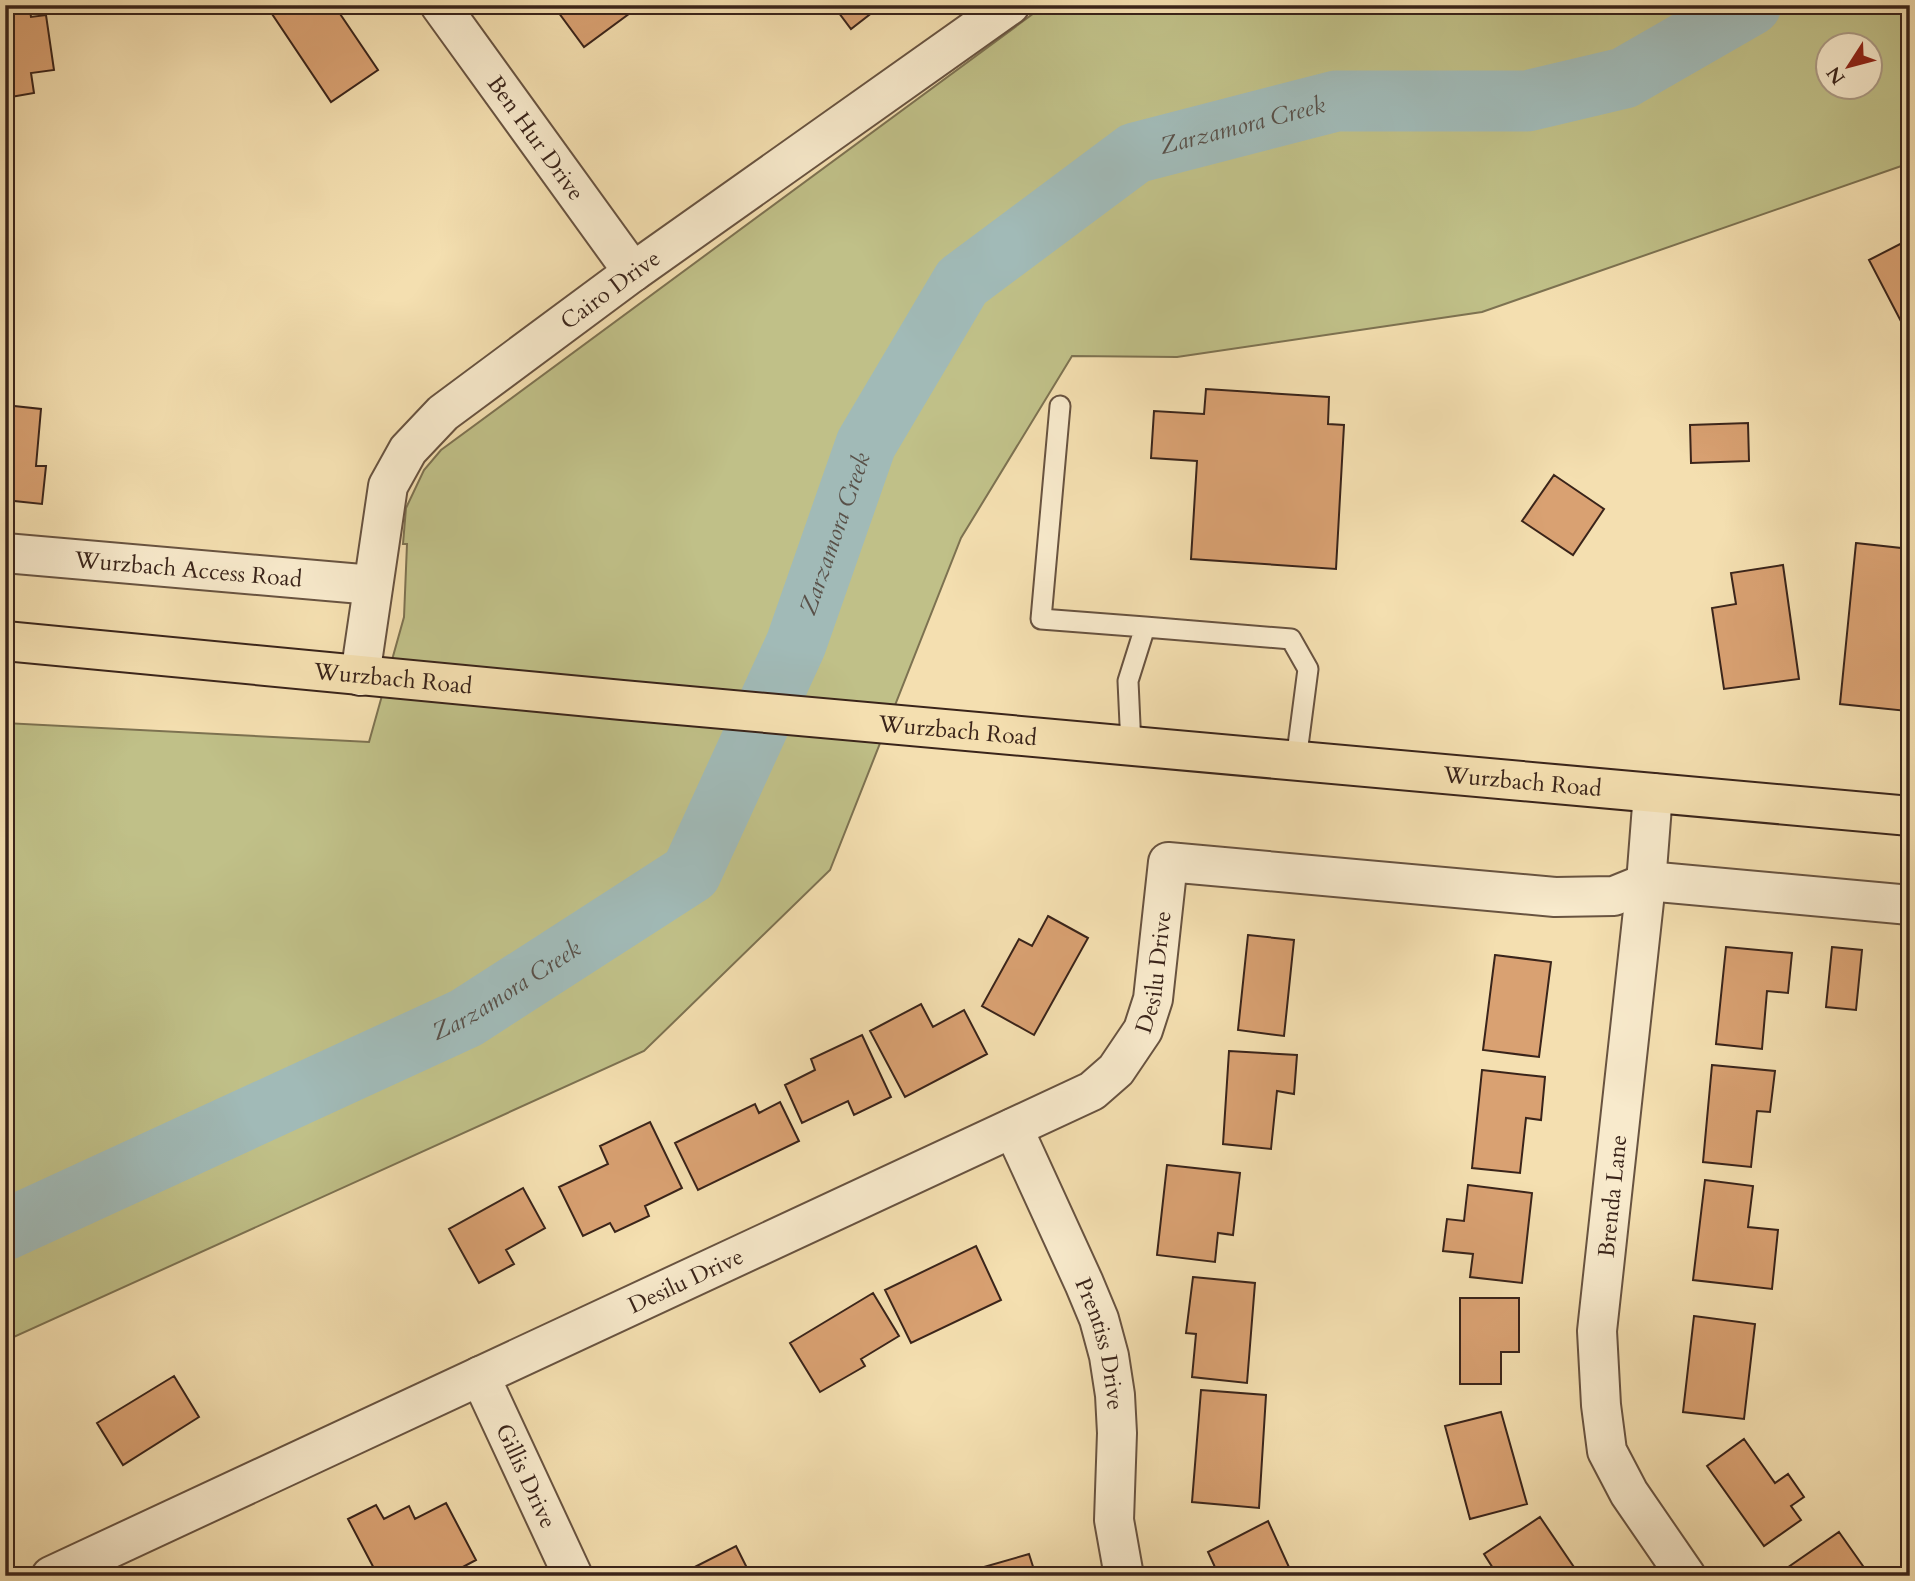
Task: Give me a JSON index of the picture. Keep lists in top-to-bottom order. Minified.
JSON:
{"streets":{"main road":["Wurzbach Road"],"street":["Ben Hur Drive","Cairo Drive","Wurzbach Access Road","Desilu Drive","Brenda Lane","Prentiss Drive","Gillis Drive"]},"crossings":[["Ben Hur Drive","Cairo Drive"],["Cairo Drive","Wurzbach Access Road"],["Cairo Drive","Wurzbach Road"],["Wurzbach Road","Brenda Lane"],["Desilu Drive","Brenda Lane"],["Desilu Drive","Prentiss Drive"],["Desilu Drive","Gillis Drive"]],"water":["Zarzamora Creek"],"north":"bottom left"}
